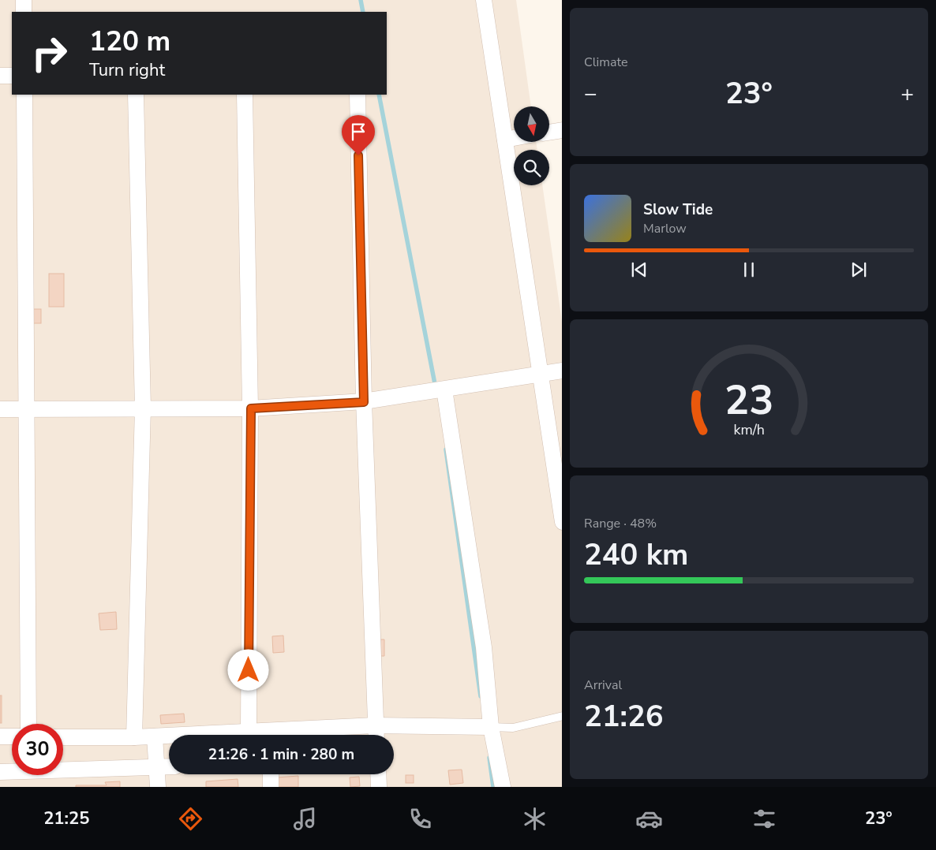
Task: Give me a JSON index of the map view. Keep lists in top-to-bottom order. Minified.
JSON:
{"north":"bottom","page":{"tile":["Climate",["Range · 48%","240 km"],["Arrival","21:26"]],"turn":["120 m","Turn right"],"heat":["−","23°","+"],"song":["Slow Tide","Marlow"],"limit":"30","trip":"21:26 · 1 min · 280 m","tabs":["21:25","23°"],"gauge":["23","km/h"]}}
